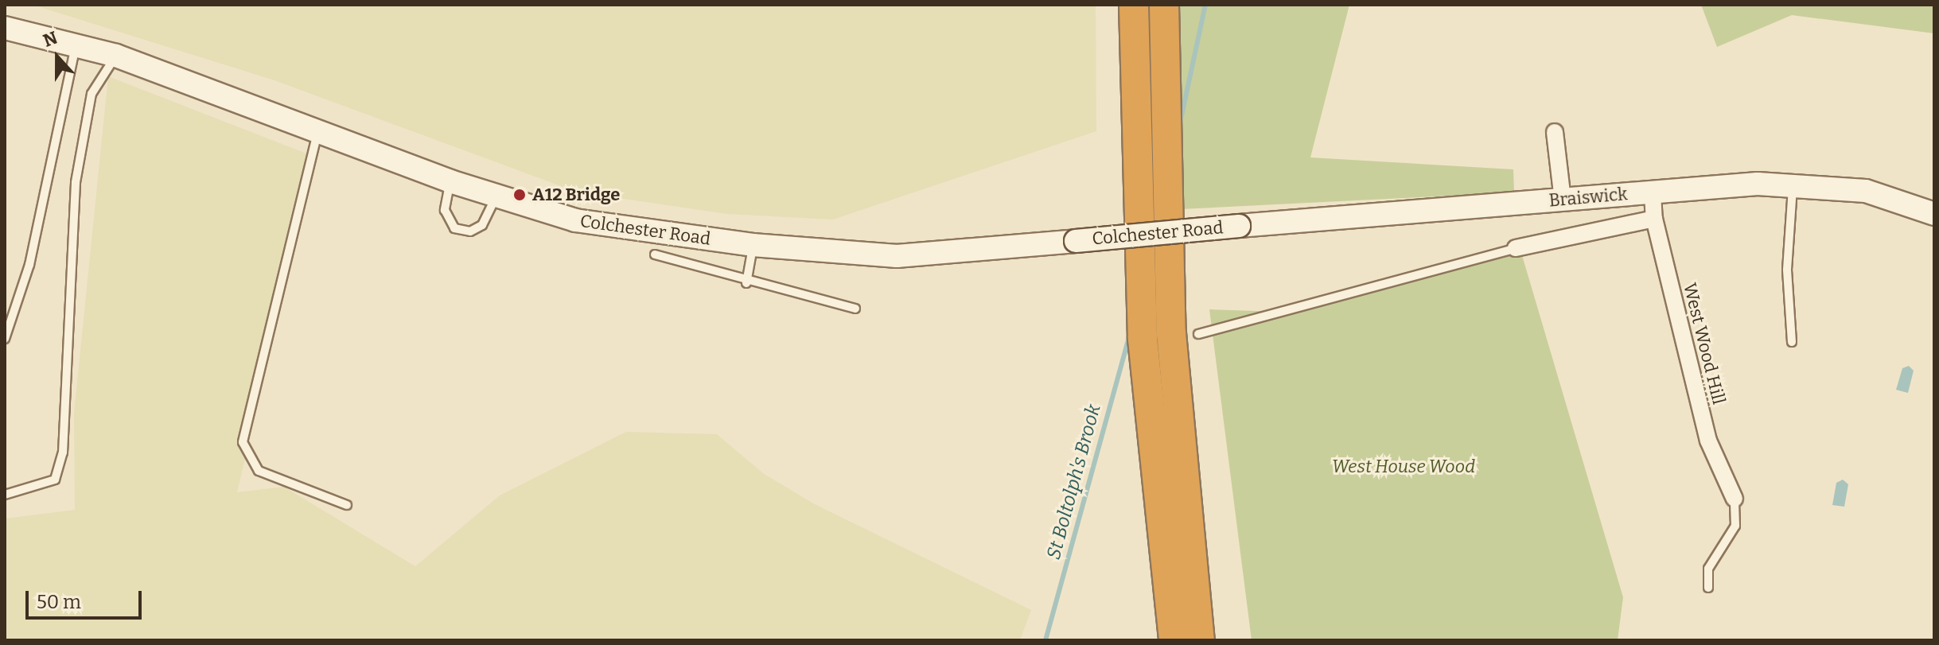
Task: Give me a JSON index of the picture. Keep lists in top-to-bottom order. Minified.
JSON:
{"streets":{"main road":["Braiswick","Colchester Road"],"street":["West Wood Hill"]},"crossings":[["Braiswick","Colchester Road"],["Braiswick","West Wood Hill"]],"water":["St Boltolph's Brook"],"parks":["West House Wood"],"places":["A12 Bridge"],"scale_bar":"50 m","north":"top"}
